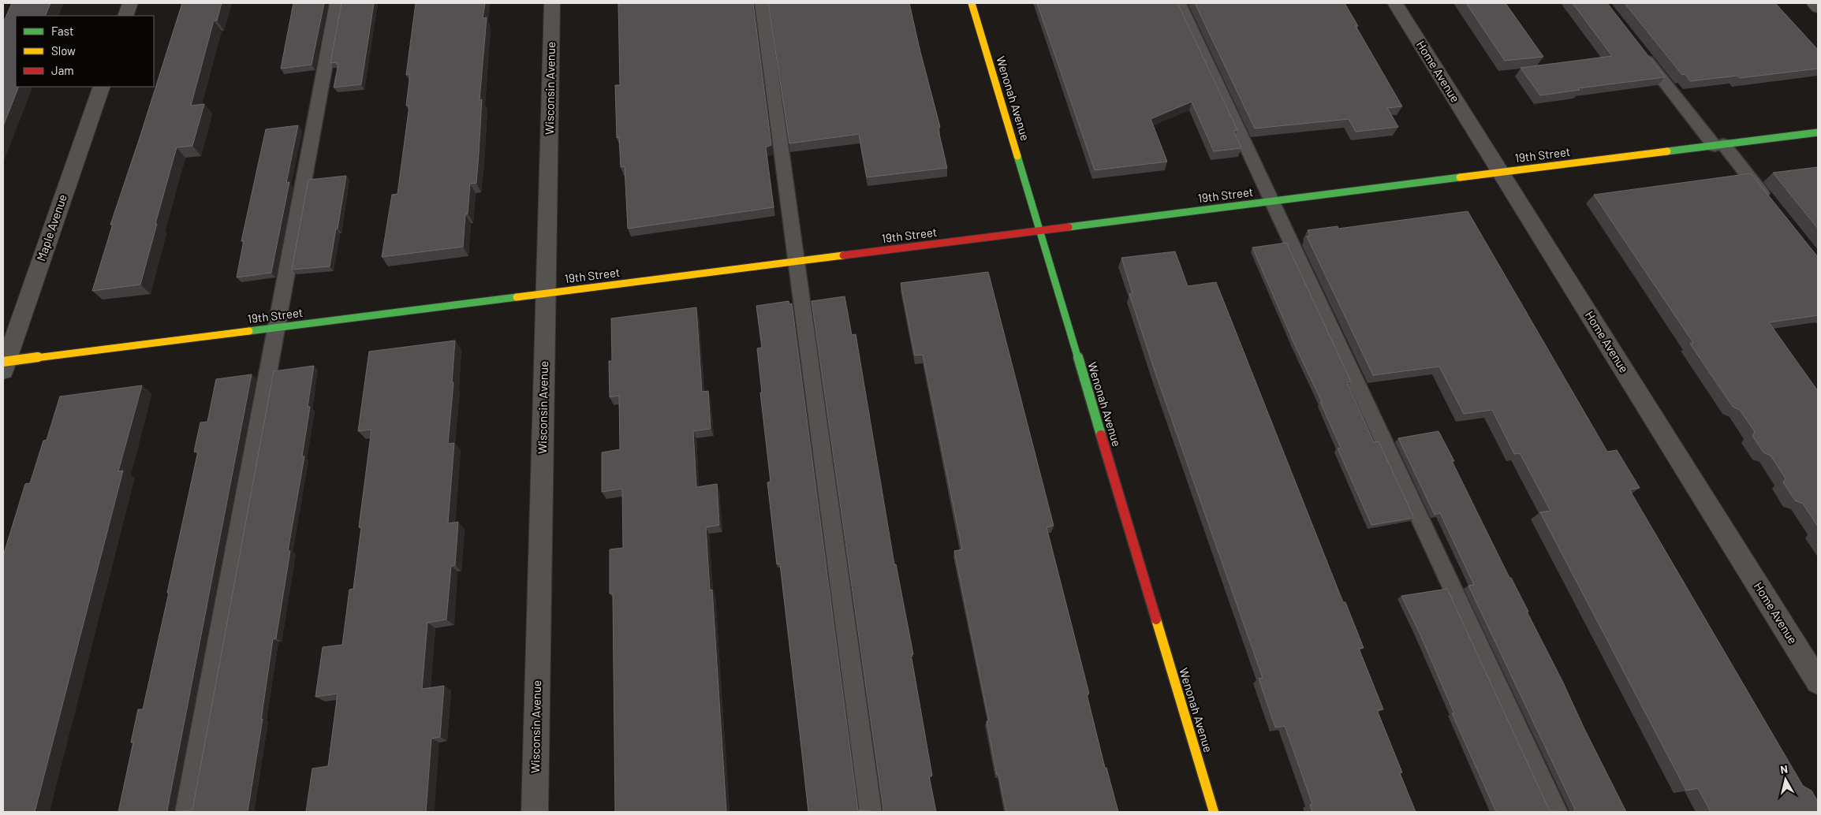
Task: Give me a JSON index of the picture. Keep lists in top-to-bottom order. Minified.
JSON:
{"streets":{"street":["Home Avenue","Wisconsin Avenue","Wenonah Avenue","19th Street","Maple Avenue"]},"crossings":[["Home Avenue","19th Street"],["Wisconsin Avenue","19th Street"],["Wenonah Avenue","19th Street"],["19th Street","Maple Avenue"]],"legend":["Fast","Slow","Jam"],"north":"top"}
